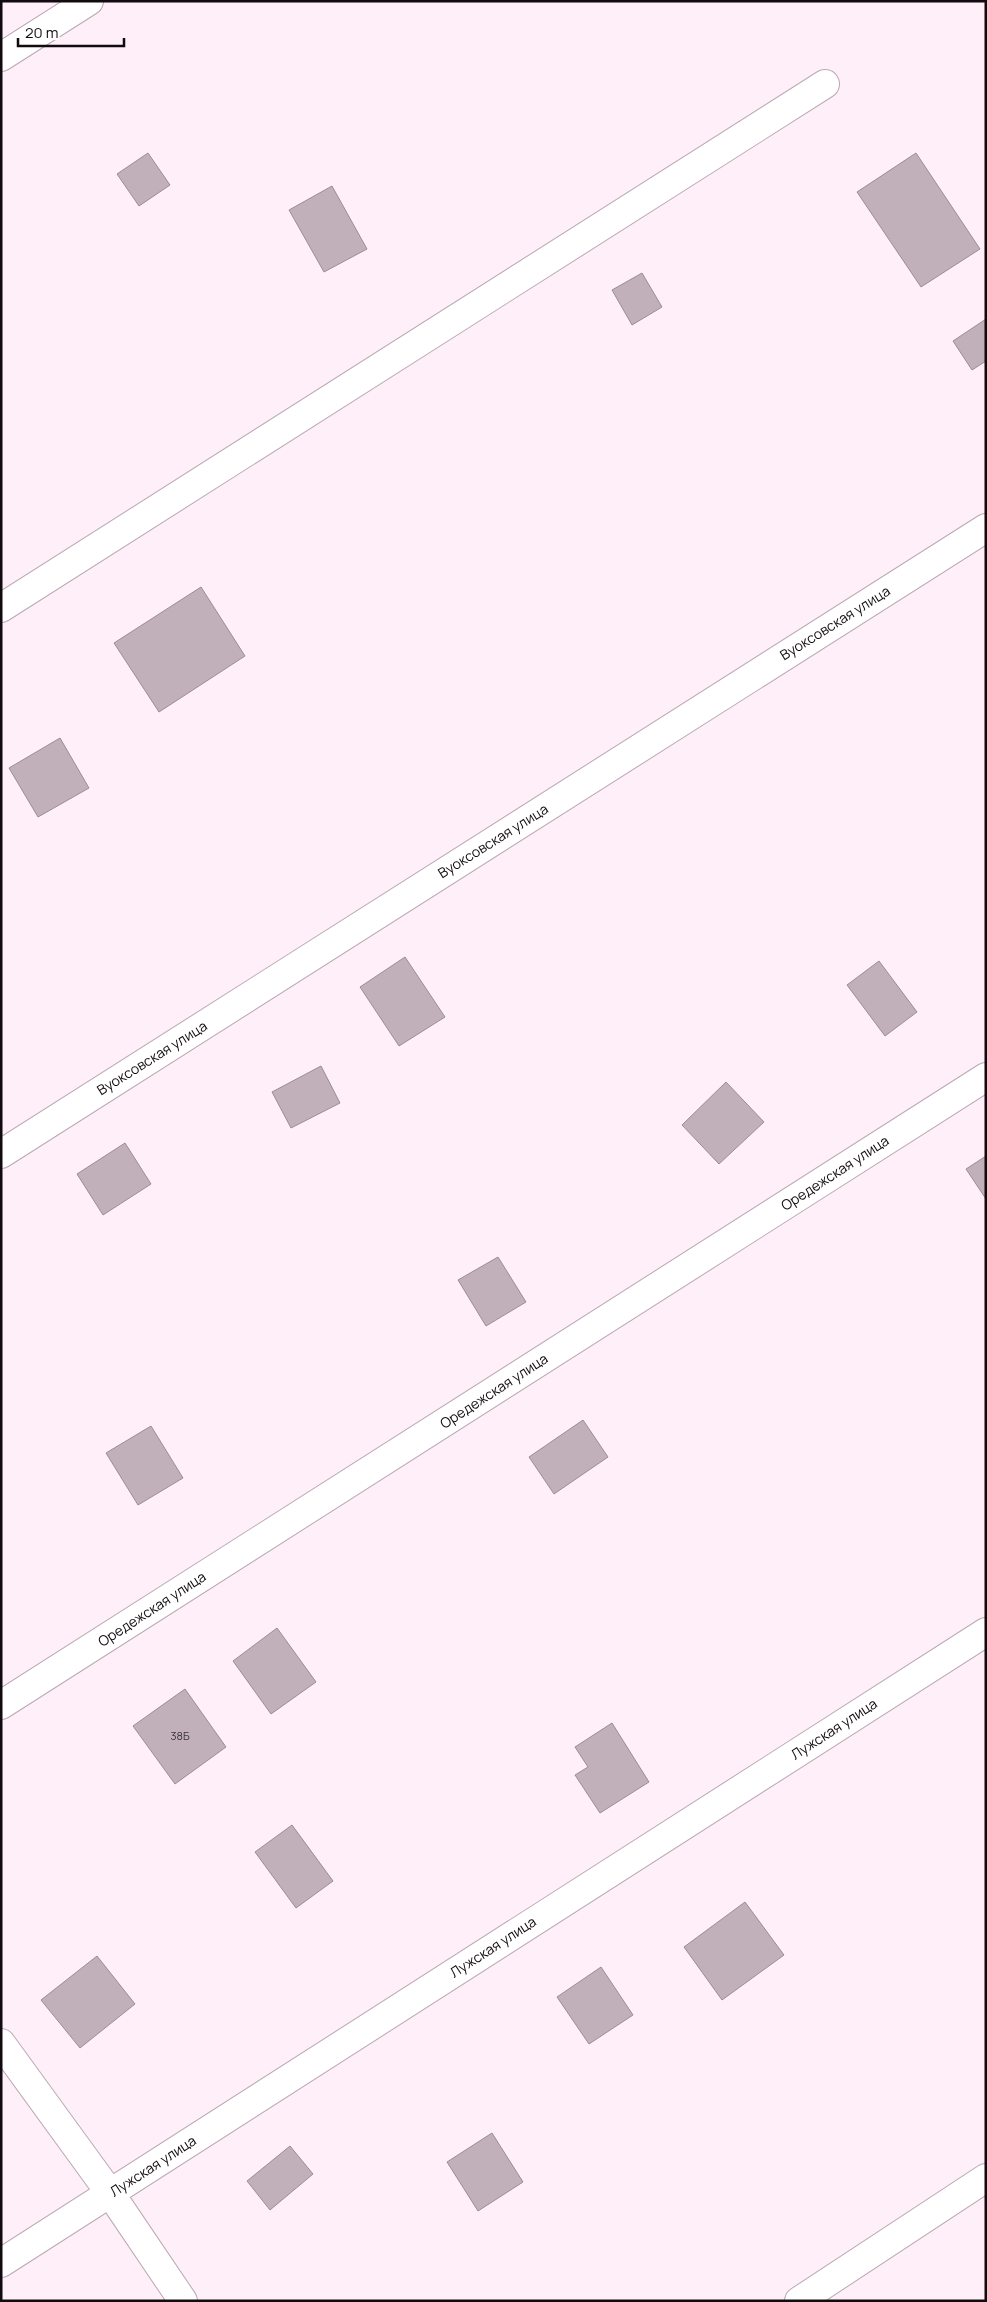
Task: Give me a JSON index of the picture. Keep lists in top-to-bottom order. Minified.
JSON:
{"streets":{"street":["Вуоксовская улица","Оредежская улица","Лужская улица"]},"house_numbers":["38Б"],"scale_bar":"20 m"}
